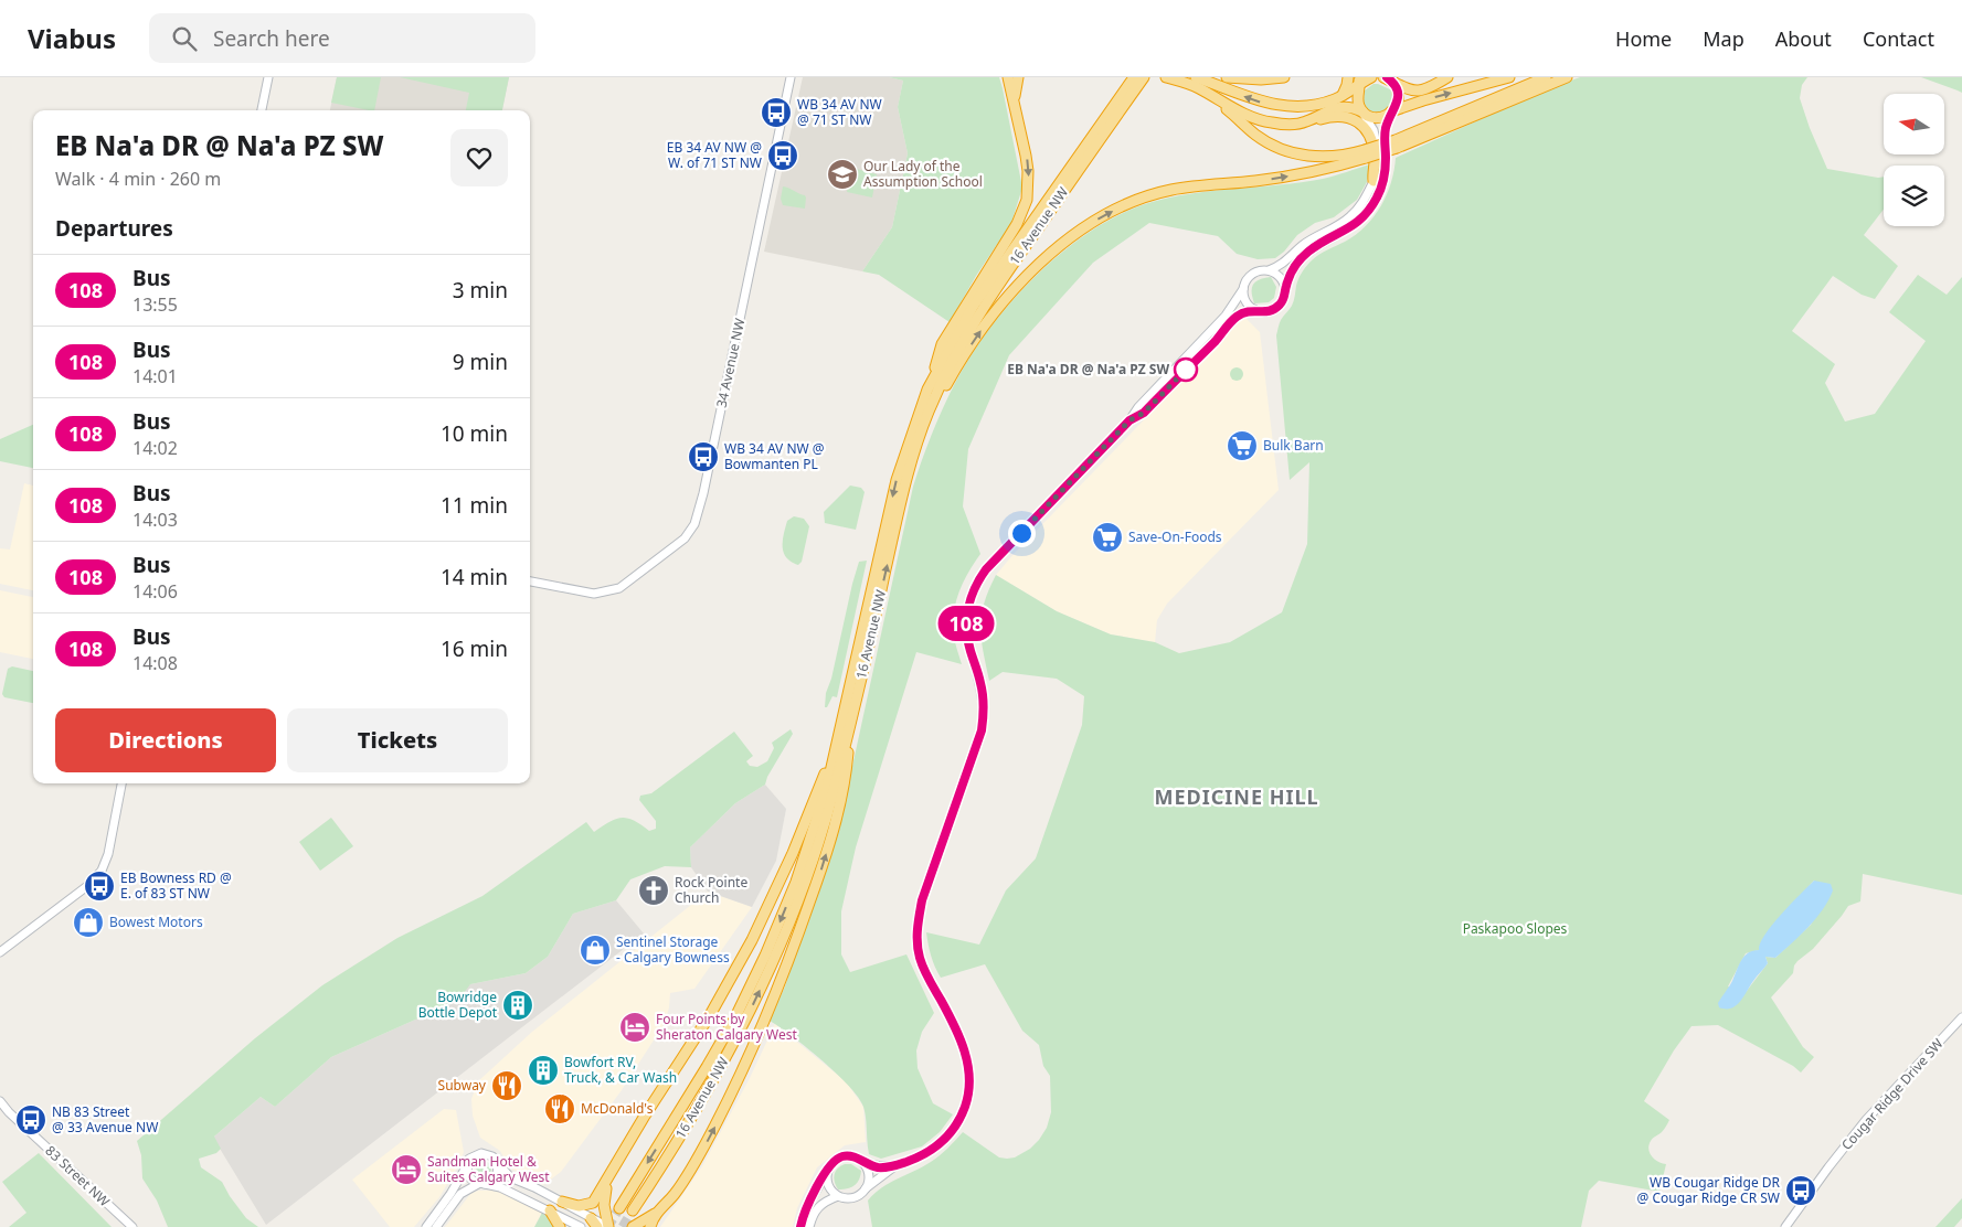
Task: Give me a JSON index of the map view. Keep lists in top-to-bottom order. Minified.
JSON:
{"streets":{"highway":["16 Avenue NW"],"street":["34 Avenue NW","Cougar Ridge Drive SW","83 Street NW"]},"districts":["MEDICINE HILL"],"parks":["Paskapoo Slopes"],"places":{"bus stop":["WB 34 AV NW @ 71 ST NW","EB 34 AV NW @ W. of 71 ST NW","WB 34 AV NW @ Bowmanten PL","EB Bowness RD @ E. of 83 ST NW","NB 83 Street @ 33 Avenue NW","WB Cougar Ridge DR @ Cougar Ridge CR SW"],"school or university":["Our Lady of the Assumption School"],"other":["EB Na'a DR @ Na'a PZ SW"],"supermarket":["Bulk Barn","Save-On-Foods"],"church":["Rock Pointe Church"],"shop":["Bowest Motors","Sentinel Storage - Calgary Bowness"],"building":["Bowridge Bottle Depot","Bowfort RV, Truck, & Car Wash"],"hotel":["Four Points by Sheraton Calgary West","Sandman Hotel & Suites Calgary West"],"restaurant":["Subway","McDonald's"]},"lines":["bus line 108"],"north":"left","page":{"header":"Viabus","search":"Search here","nav":["Home","Map","About","Contact"],"on_map":"108","heading":[["EB Na'a DR @ Na'a PZ SW","Walk · 4 min · 260 m"],"Departures"],"list":[{"mark":"108","name":"Bus","note":"13:55","value":"3 min"},{"mark":"108","name":"Bus","note":"14:01","value":"9 min"},{"mark":"108","name":"Bus","note":"14:02","value":"10 min"},{"mark":"108","name":"Bus","note":"14:03","value":"11 min"},{"mark":"108","name":"Bus","note":"14:06","value":"14 min"},{"mark":"108","name":"Bus","note":"14:08","value":"16 min"}],"buttons":["Directions","Tickets"]}}
